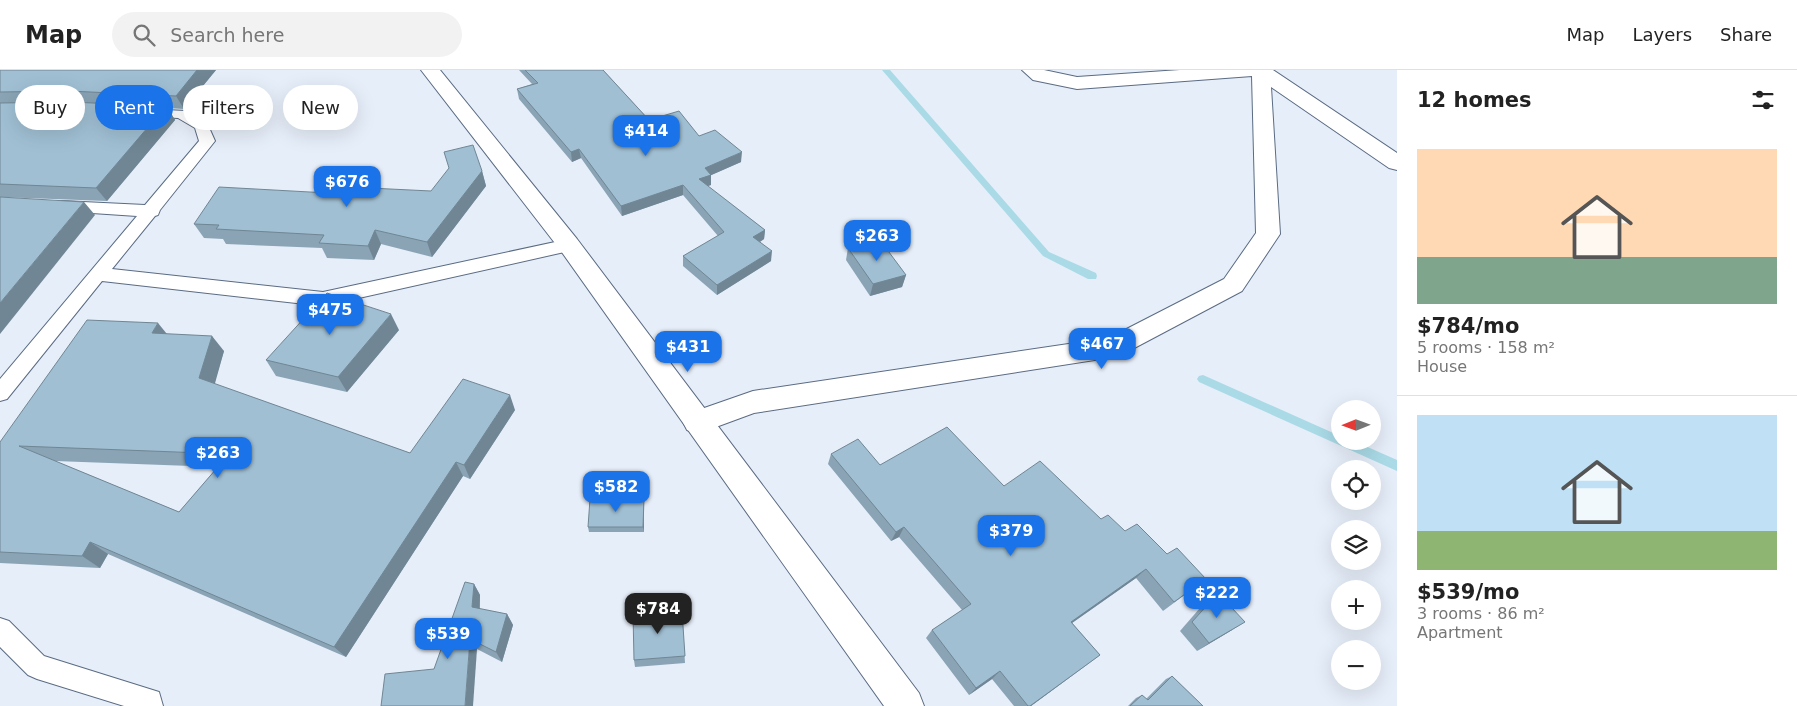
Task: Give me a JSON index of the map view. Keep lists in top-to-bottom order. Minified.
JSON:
{"north":"left","page":{"header":"Map","search":"Search here","nav":["Map","Layers","Share"],"heading":"12 homes","chip":["Buy","Rent","Filters","New"],"price":["$414","$676","$263","$475","$467","$431","$263","$582","$379","$222","$784","$539"],"list":[{"name":"$784/mo","note":"5 rooms · 158 m² · House"},{"name":"$539/mo","note":"3 rooms · 86 m² · Apartment"}],"map_buttons":["+","−"]}}
